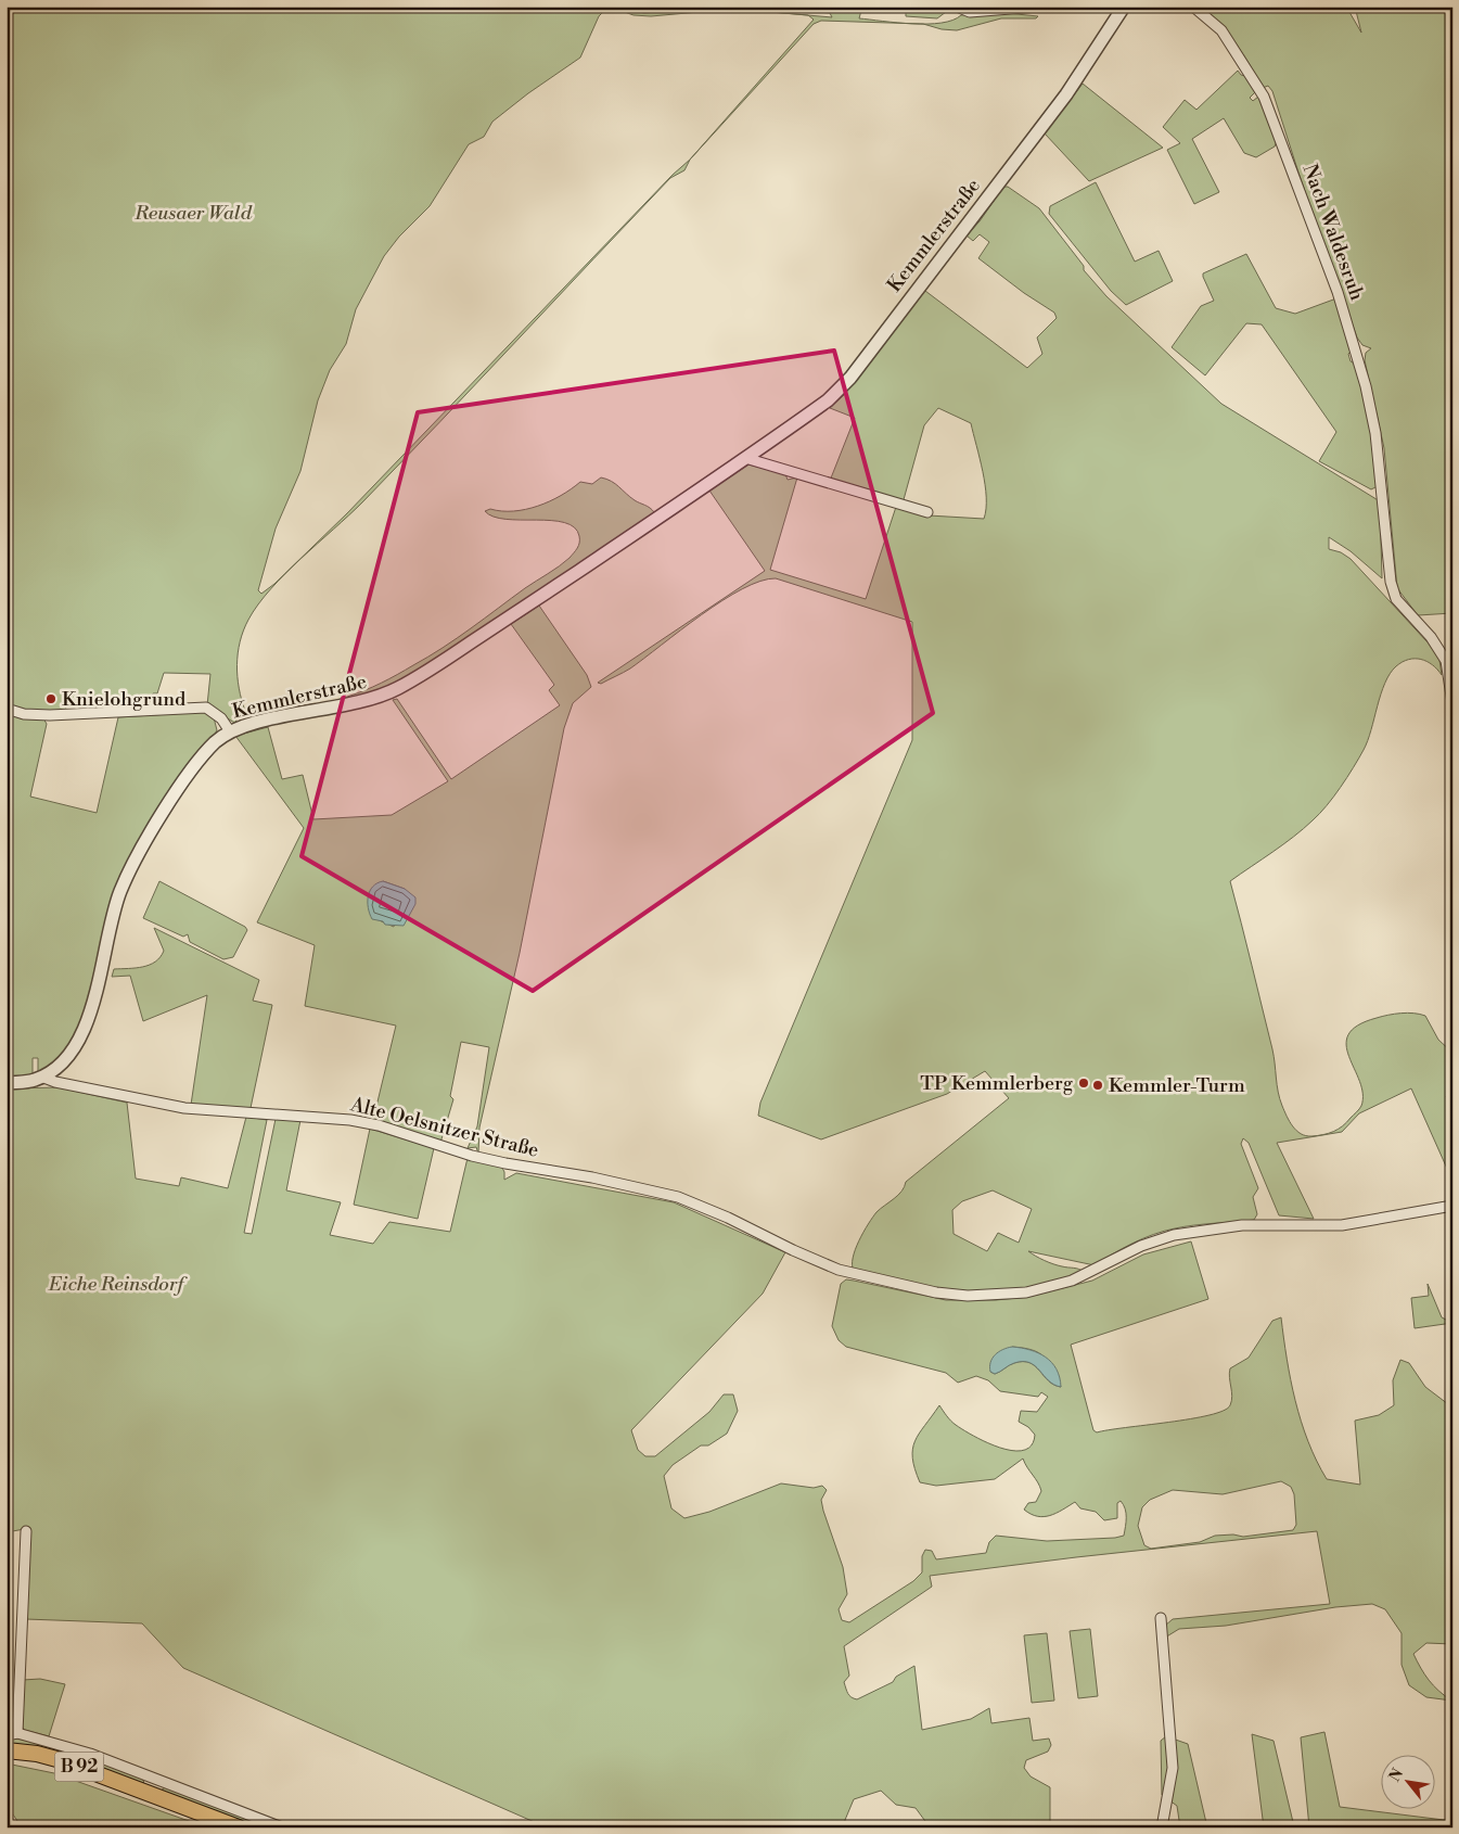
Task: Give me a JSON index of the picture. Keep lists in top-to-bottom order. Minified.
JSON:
{"streets":{"main road":["B 92"],"street":["Nach Waldesruh","Kemmlerstraße","Alte Oelsnitzer Straße"]},"crossings":[["Kemmlerstraße","Alte Oelsnitzer Straße"]],"parks":["Reusaer Wald","Eiche Reinsdorf"],"places":["Knielohgrund","TP Kemmlerberg","Kemmler-Turm"],"north":"top left"}
